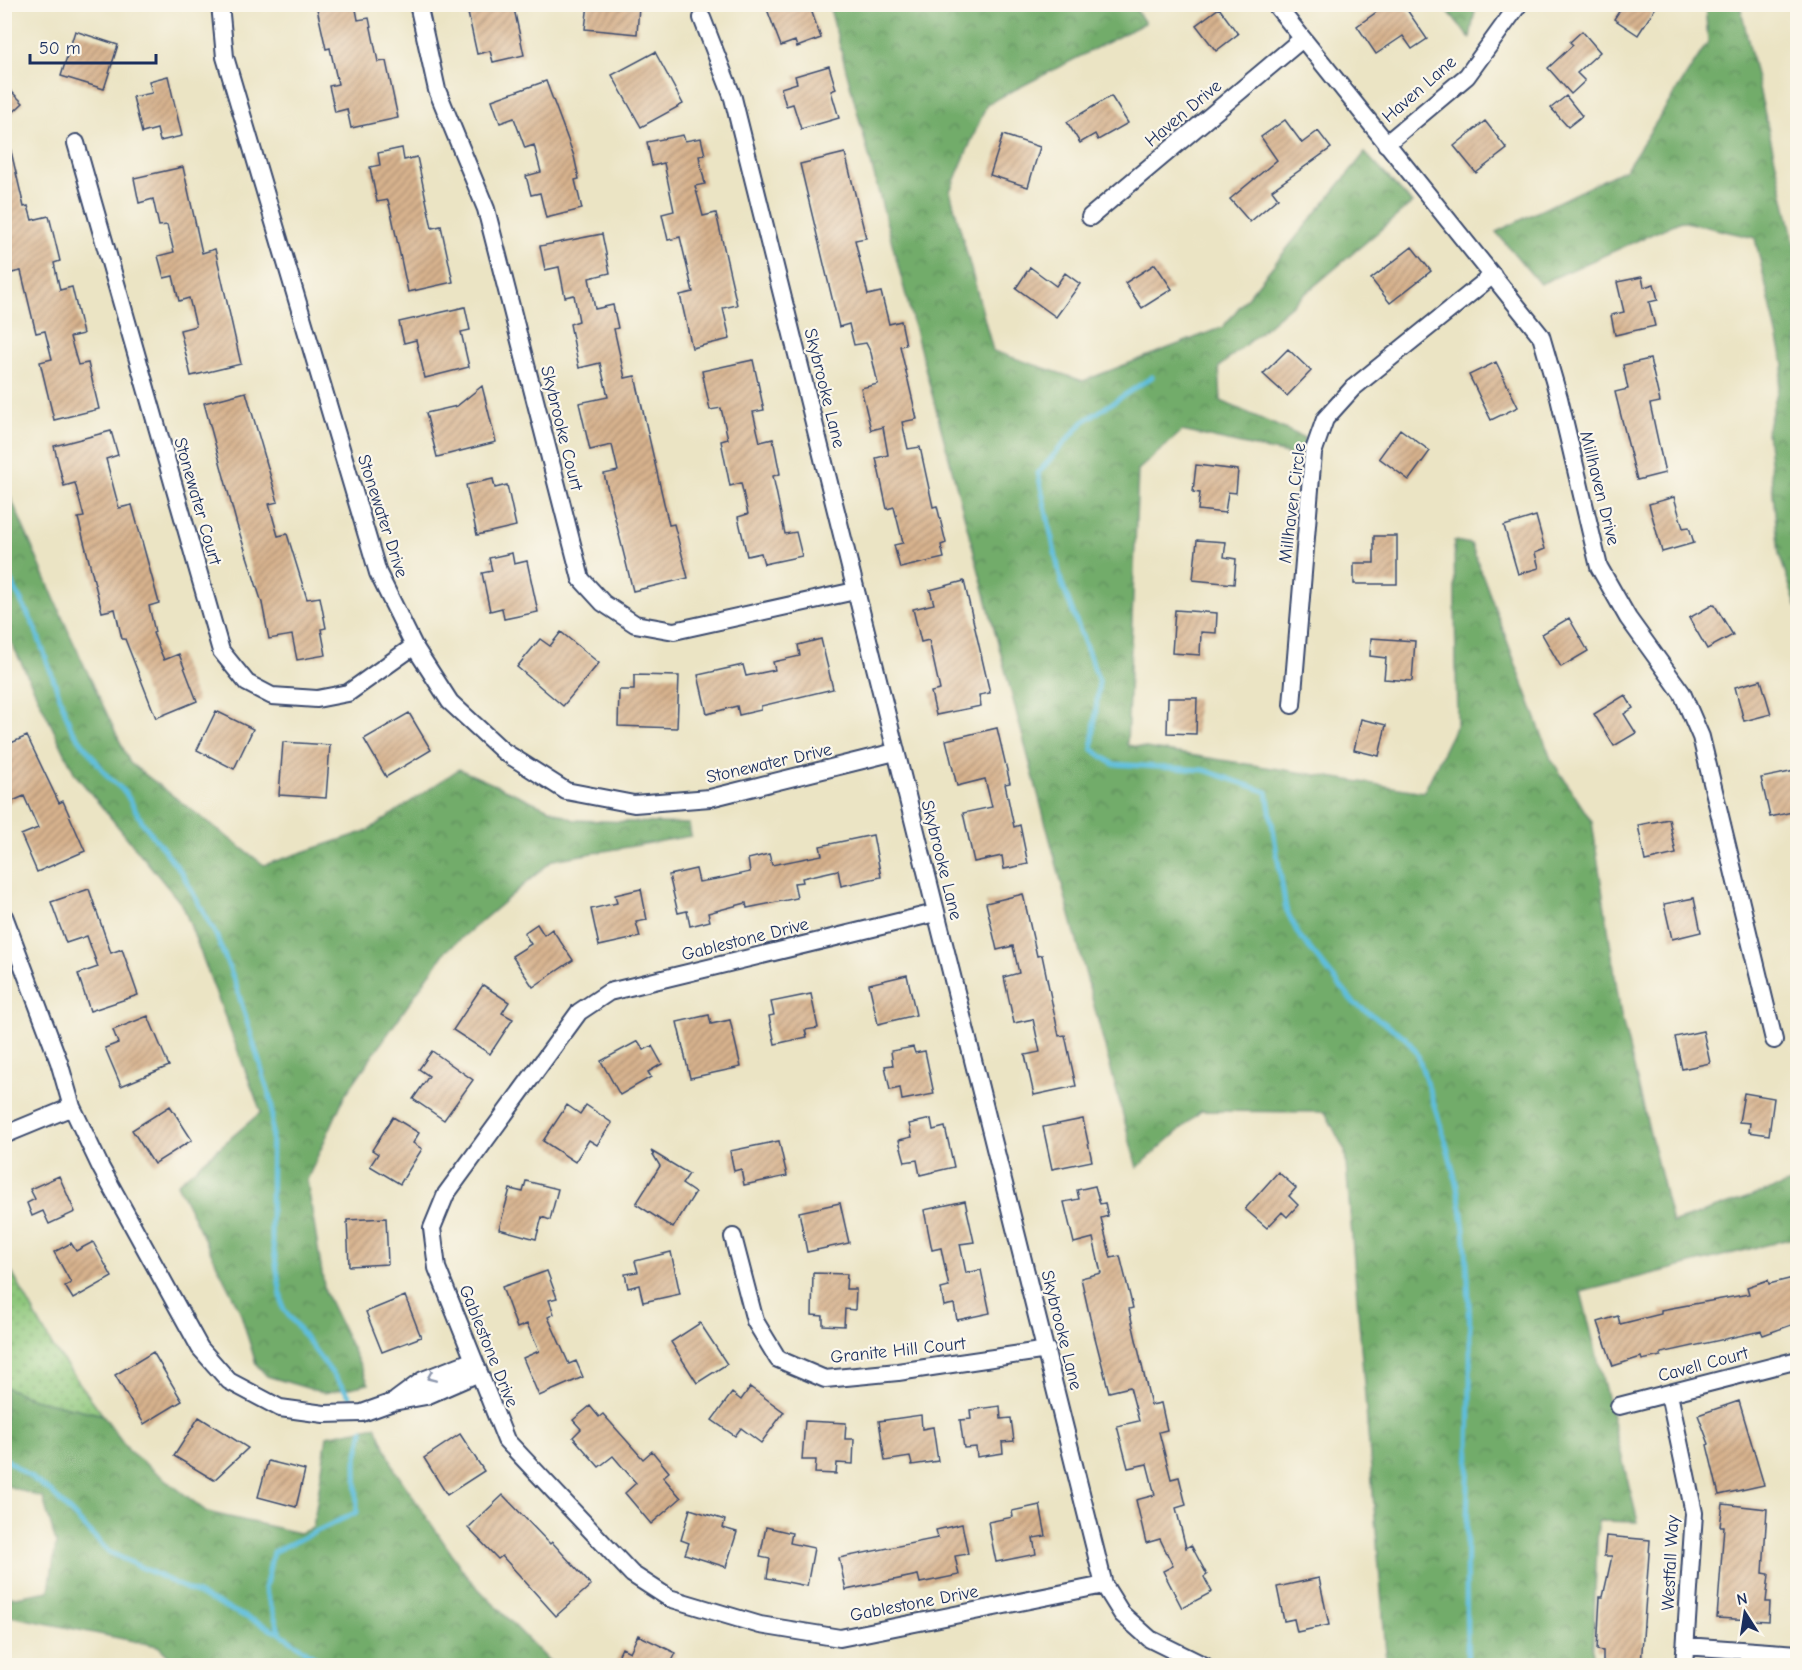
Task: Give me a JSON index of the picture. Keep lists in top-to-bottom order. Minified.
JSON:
{"streets":{"street":["Haven Lane","Haven Drive","Skybrooke Lane","Skybrooke Court","Millhaven Drive","Stonewater Court","Millhaven Circle","Stonewater Drive","Gablestone Drive","Granite Hill Court","Cavell Court","Westfall Way"]},"crossings":[["Haven Lane","Millhaven Drive"],["Haven Drive","Millhaven Drive"],["Skybrooke Lane","Skybrooke Court"],["Skybrooke Lane","Stonewater Drive"],["Skybrooke Lane","Gablestone Drive"],["Skybrooke Lane","Granite Hill Court"],["Millhaven Drive","Millhaven Circle"],["Stonewater Court","Stonewater Drive"],["Cavell Court","Westfall Way"]],"scale_bar":"50 m","north":"top"}
